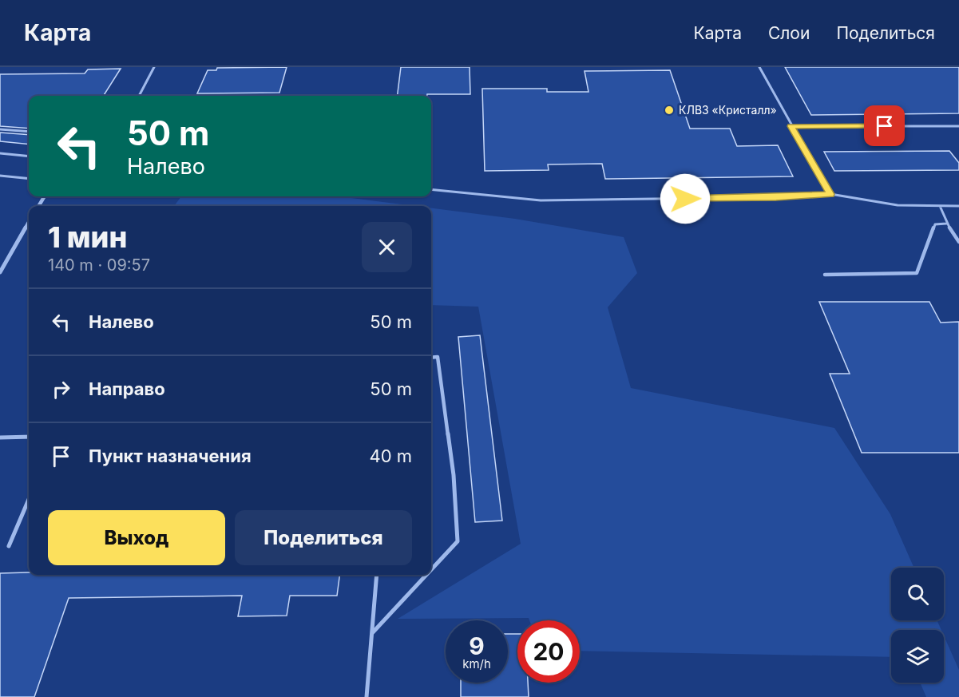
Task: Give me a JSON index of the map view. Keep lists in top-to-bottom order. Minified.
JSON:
{"places":["КЛВЗ «Кристалл»"],"page":{"header":"Карта","nav":["Карта","Слои","Поделиться"],"turn":["50 m","Налево"],"heading":["1 мин","140 m · 09:57"],"list":[{"name":"Налево","value":"50 m"},{"name":"Направо","value":"50 m"},{"name":"Пункт назначения","value":"40 m"}],"buttons":["Выход","Поделиться"],"speed":"9 km/h","limit":"20"}}
